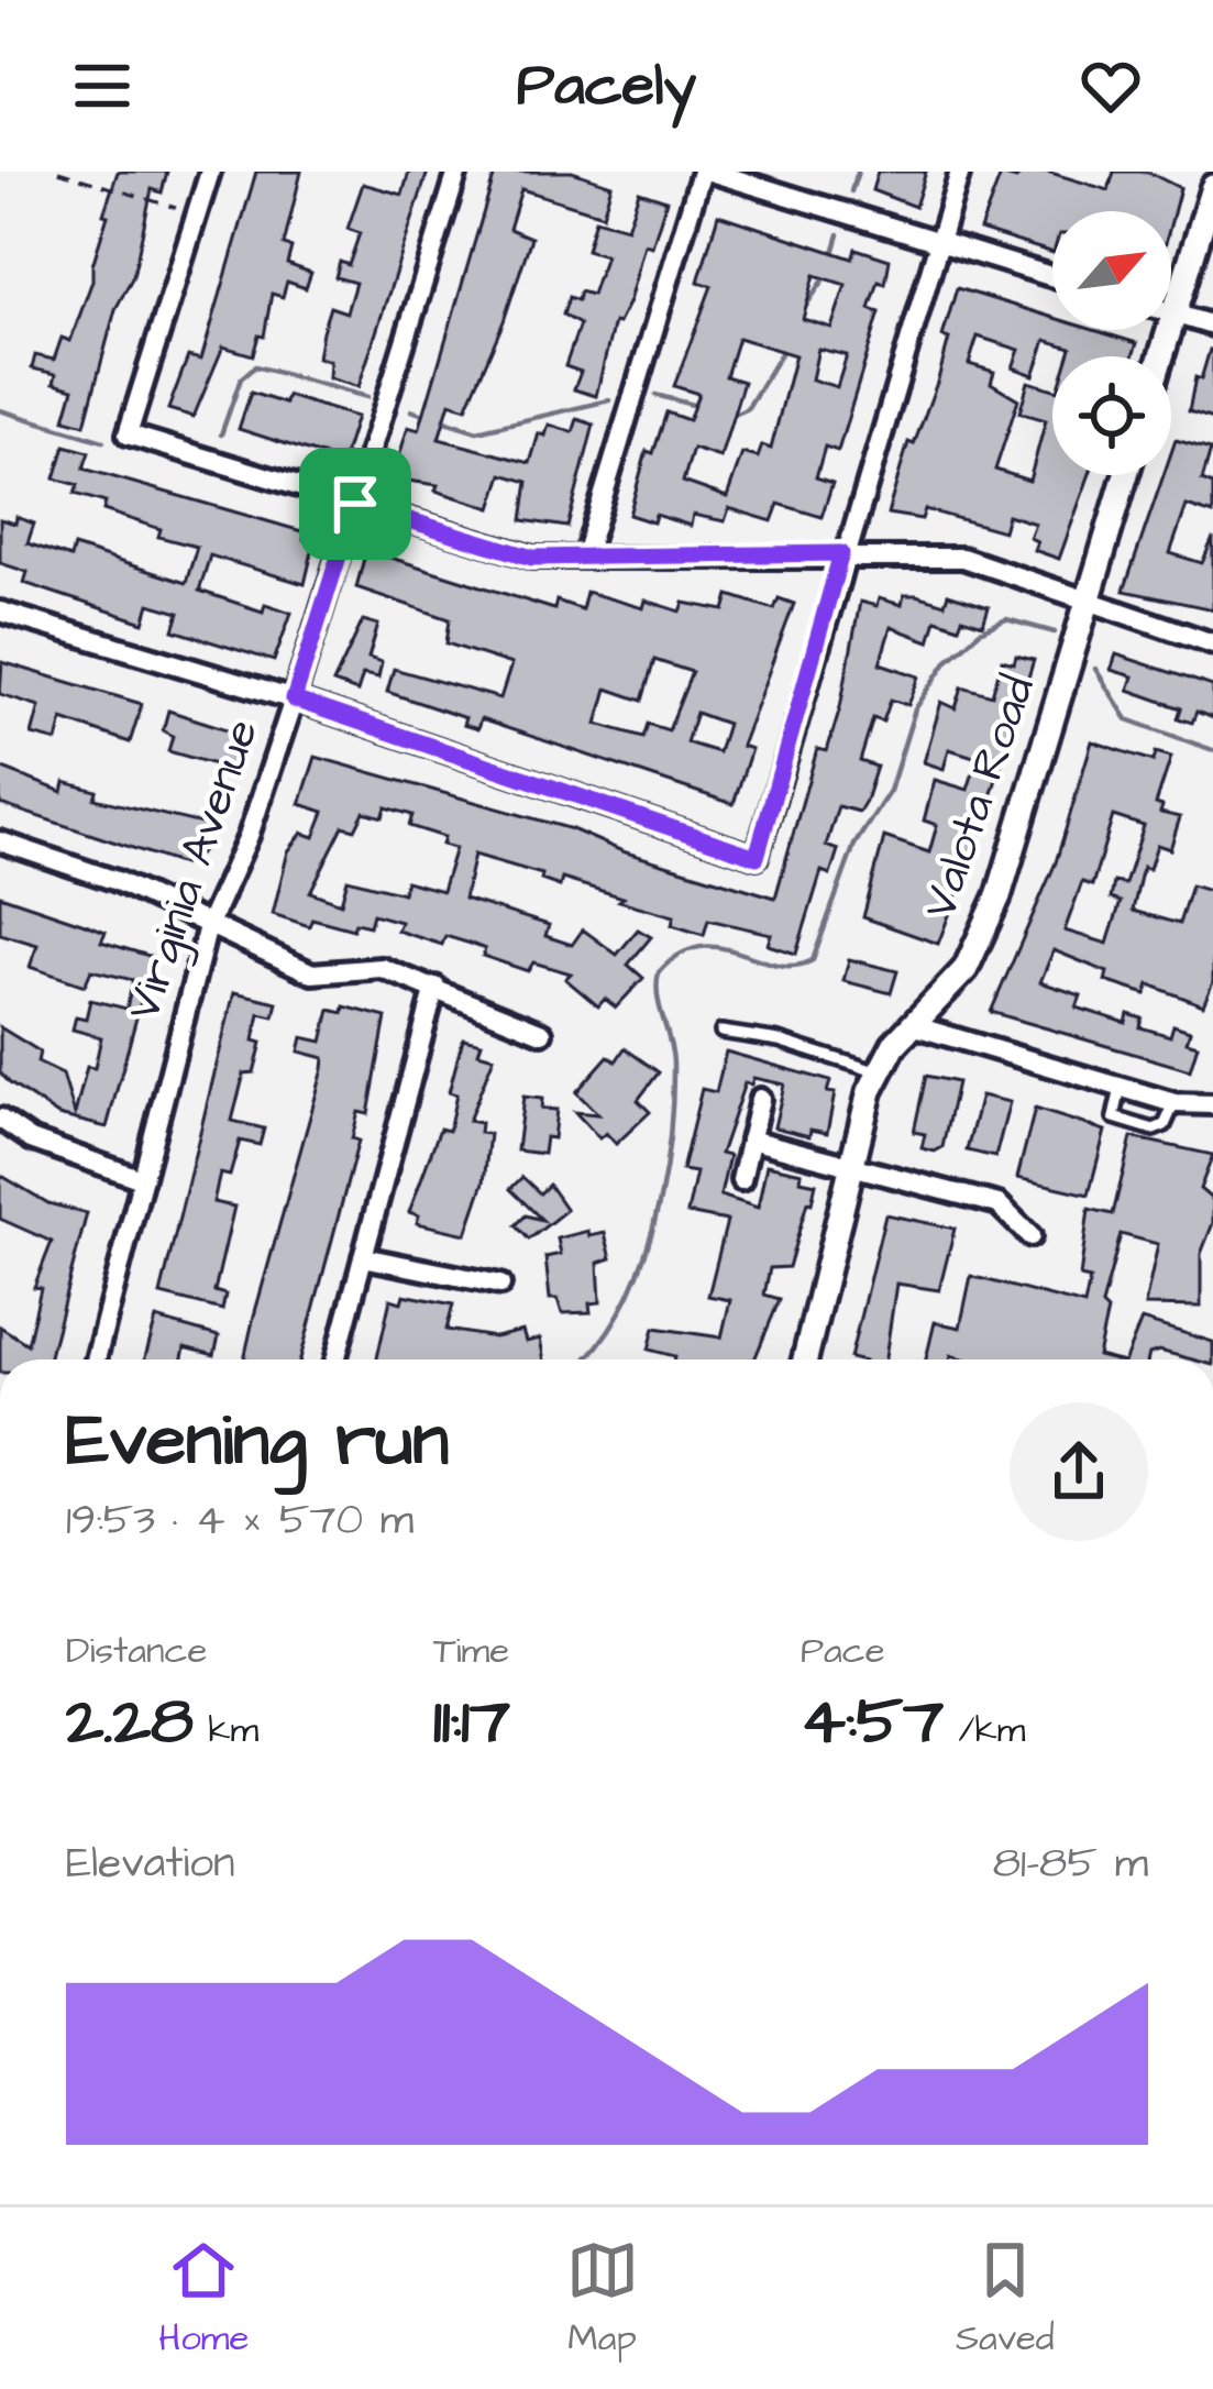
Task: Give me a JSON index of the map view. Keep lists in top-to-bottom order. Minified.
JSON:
{"streets":{"street":["Valota Road","Virginia Avenue"]},"north":"top right","page":{"header":"Pacely","heading":["Evening run","19:53 · 4 × 570 m"],"stats":[["Distance","2.28 km"],["Time","11:17"],["Pace","4:57 /km"]],"chart":["Elevation","81–85 m"],"tabs":["Home","Map","Saved"]}}
